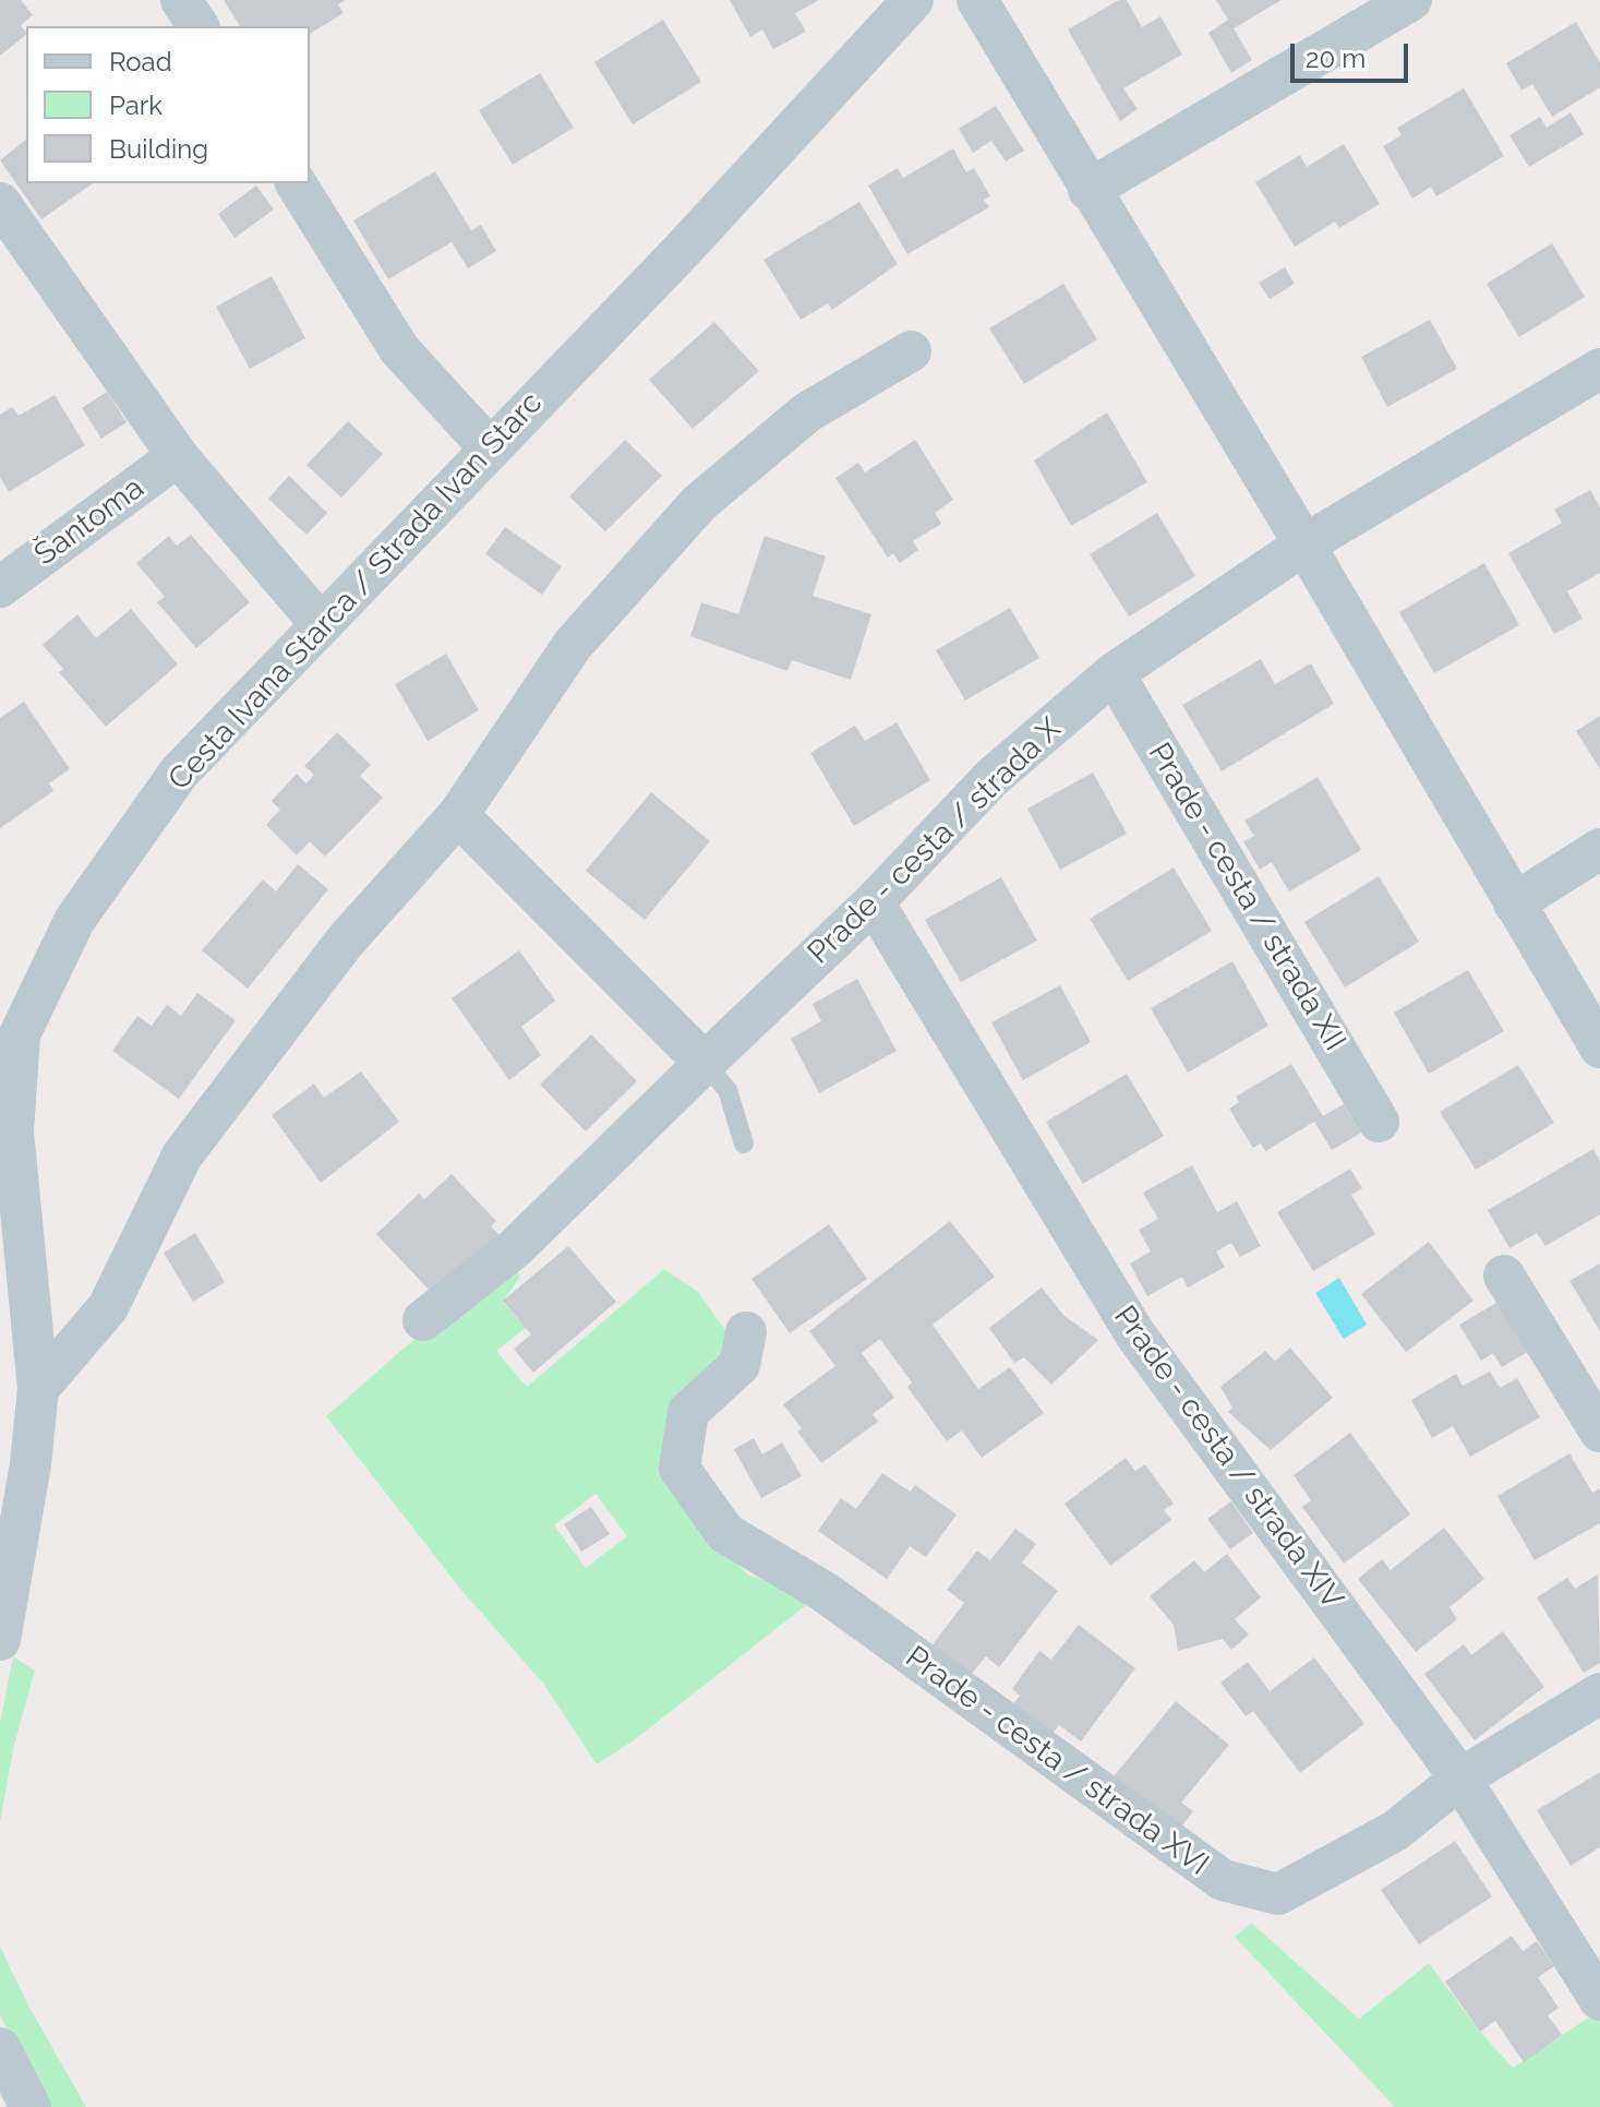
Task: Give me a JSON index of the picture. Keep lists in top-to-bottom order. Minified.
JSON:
{"streets":{"street":["Šantoma","Cesta Ivana Starca / Strada Ivan Starc","Prade - cesta / strada X","Prade - cesta / strada XII","Prade - cesta / strada XIV","Prade - cesta / strada XVI"]},"crossings":[["Prade - cesta / strada X","Prade - cesta / strada XII"],["Prade - cesta / strada X","Prade - cesta / strada XIV"],["Prade - cesta / strada XIV","Prade - cesta / strada XVI"]],"legend":["Road","Park","Building"],"scale_bar":"20 m"}
